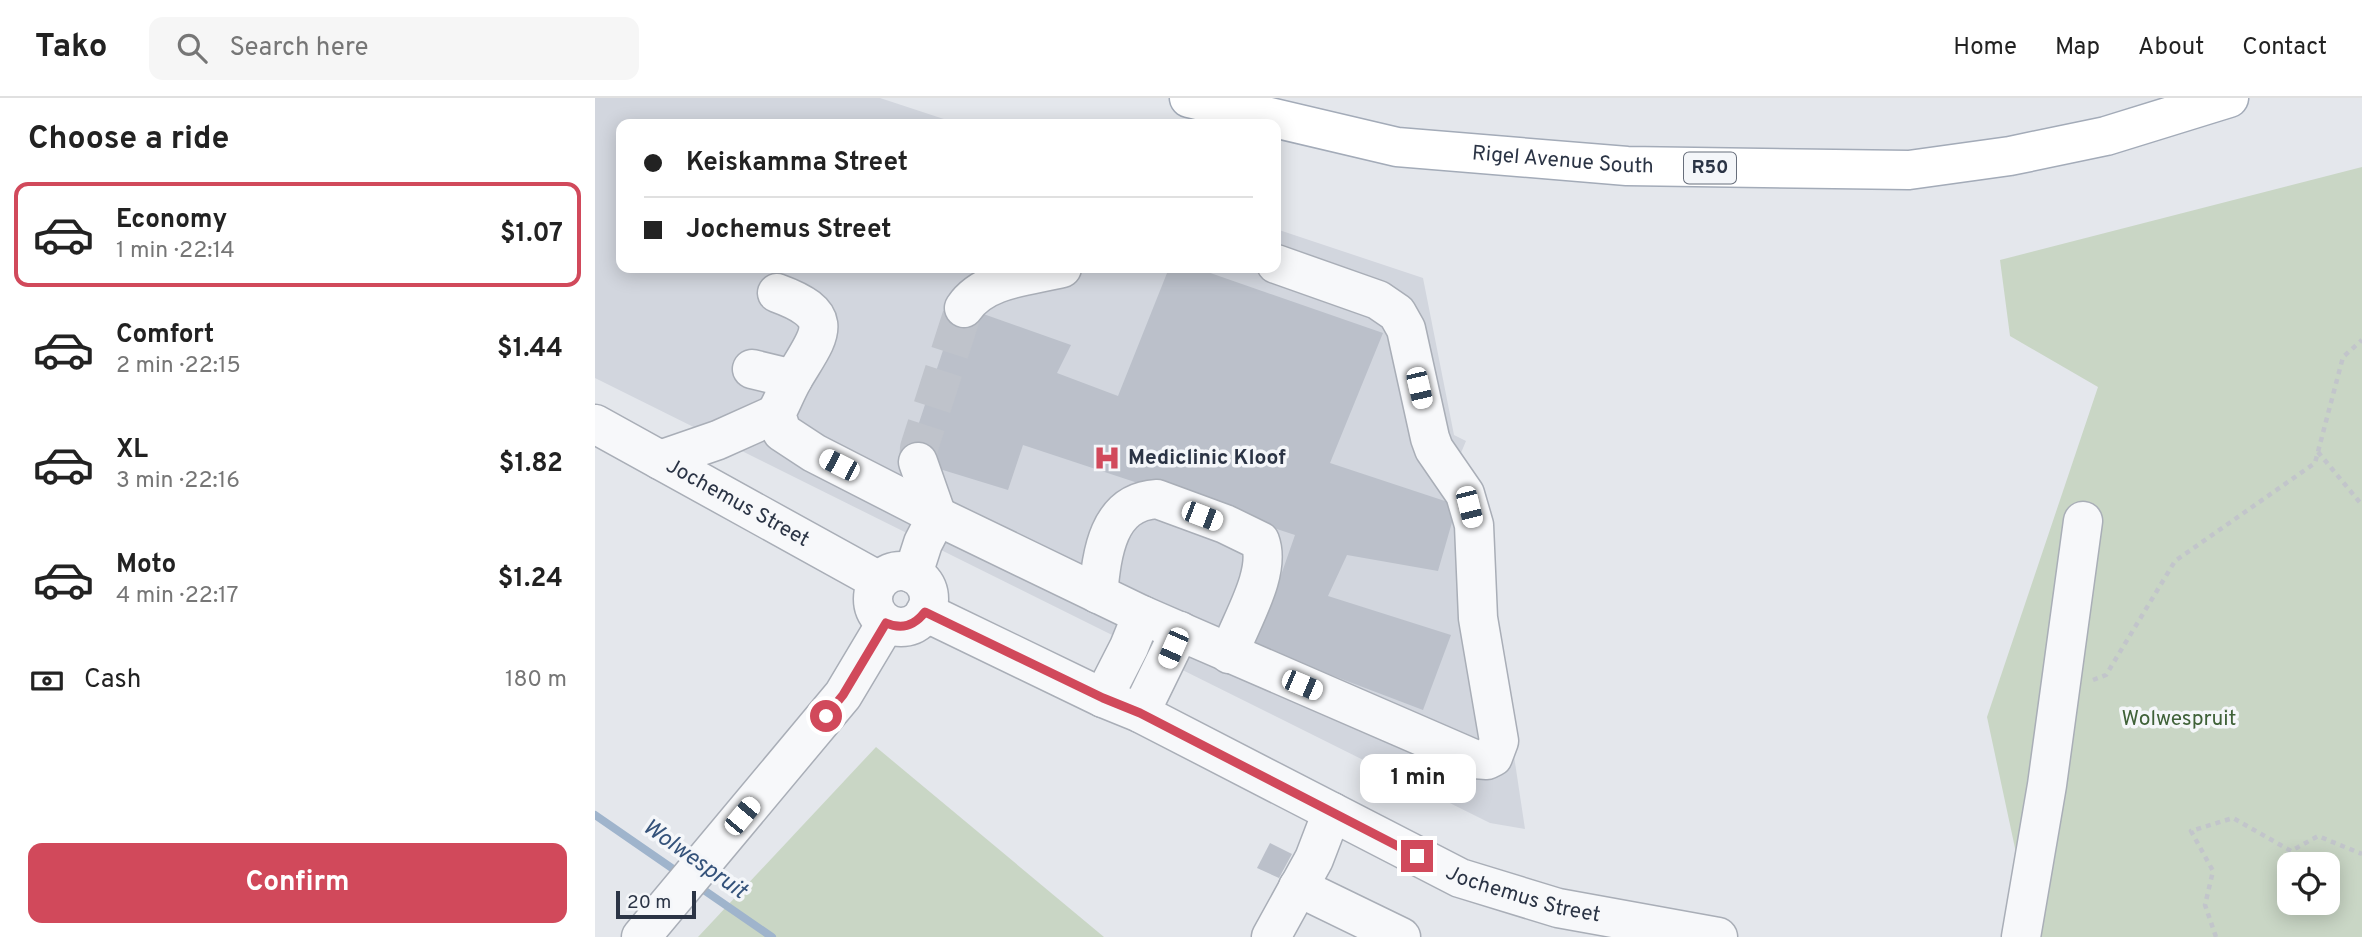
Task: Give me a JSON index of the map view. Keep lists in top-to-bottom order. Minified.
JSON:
{"streets":{"main road":["Rigel Avenue South","R50"],"street":["Jochemus Street"]},"water":["Wolwespruit"],"parks":["Wolwespruit"],"places":{"hospital":["Mediclinic Kloof"]},"scale_bar":"20 m","page":{"header":"Tako","search":"Search here","nav":["Home","Map","About","Contact"],"heading":"Choose a ride","banner":["Keiskamma Street","Jochemus Street"],"list":[{"name":"Economy","note":"1 min · 22:14","value":"$1.07"},{"name":"Comfort","note":"2 min · 22:15","value":"$1.44"},{"name":"XL","note":"3 min · 22:16","value":"$1.82"},{"name":"Moto","note":"4 min · 22:17","value":"$1.24"}],"pay":["Cash","180 m"],"bubble":"1 min","buttons":"Confirm","scale":"20 m"}}
